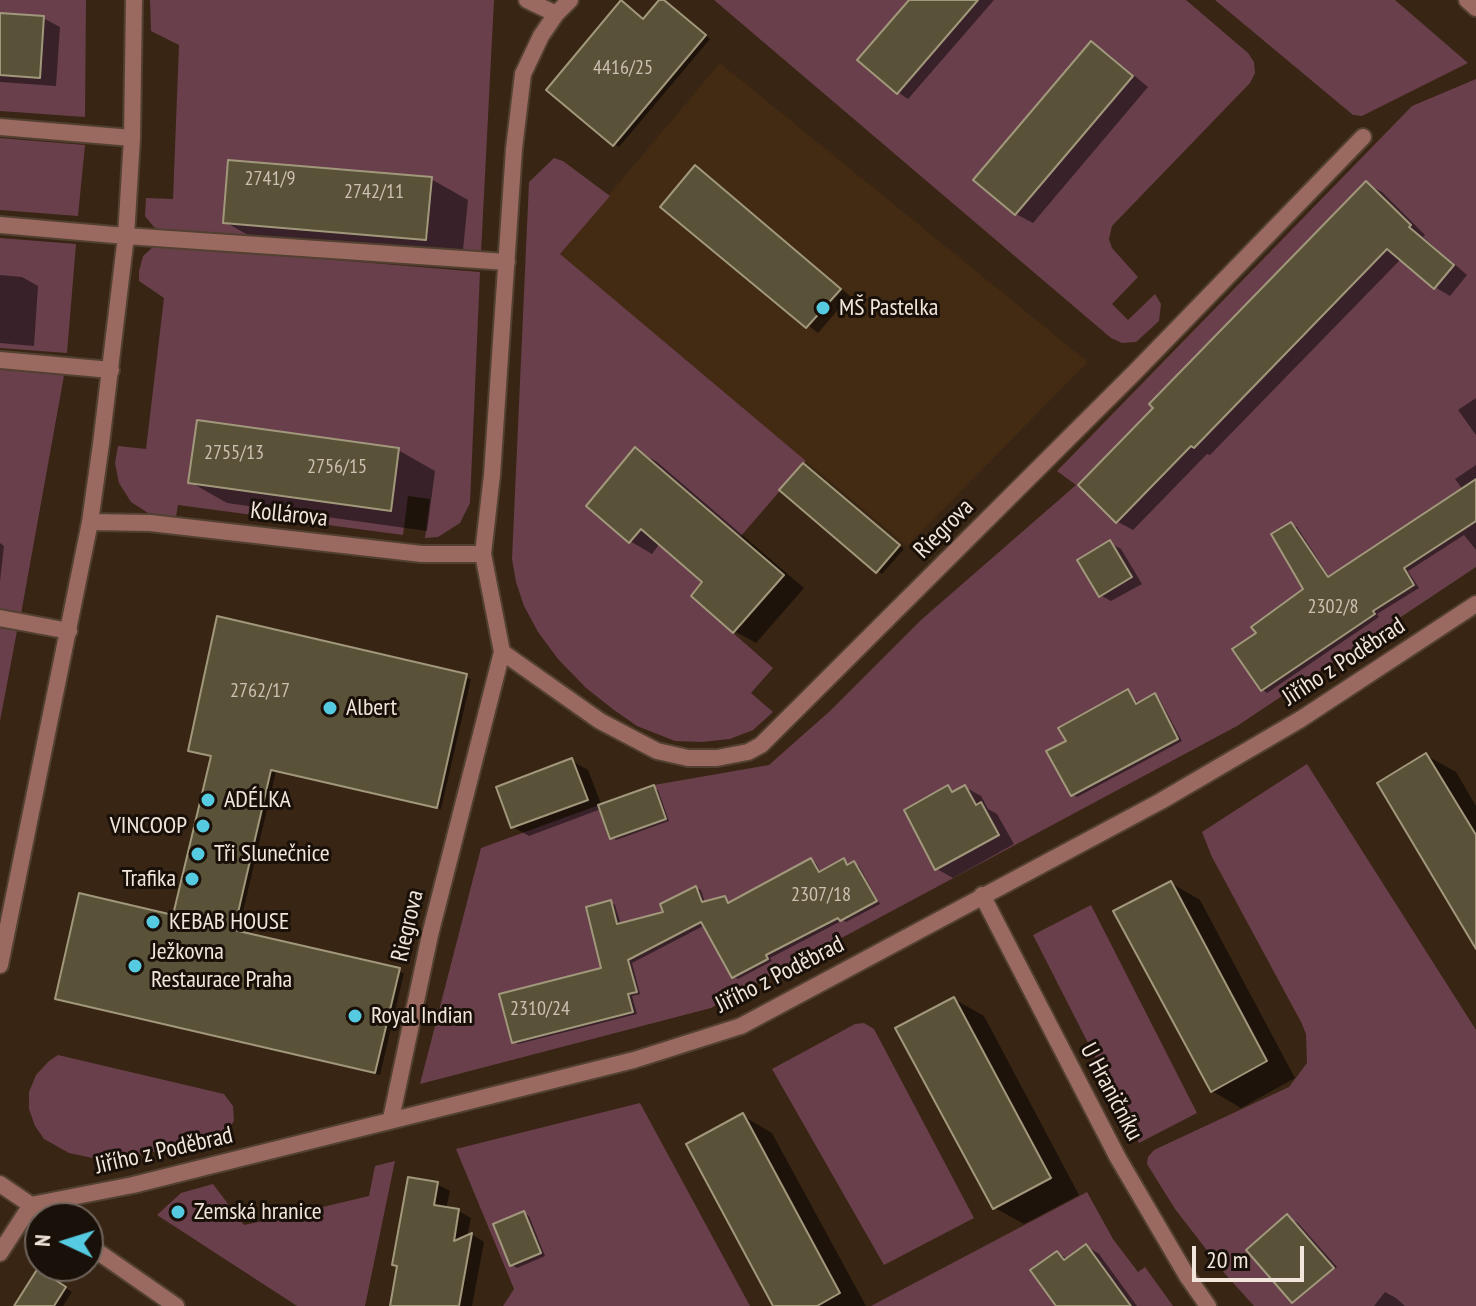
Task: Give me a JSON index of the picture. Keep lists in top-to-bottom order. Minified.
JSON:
{"streets":{"street":["Kollárova","Riegrova","Jiřího z Poděbrad","U Hraničníku"]},"crossings":[["Kollárova","Riegrova"],["Riegrova","Jiřího z Poděbrad"],["Jiřího z Poděbrad","U Hraničníku"]],"places":["MŠ Pastelka","Albert","ADÉLKA","VINCOOP","Tři Slunečnice","Trafika","KEBAB HOUSE","Ježkovna Restaurace Praha","Royal Indian","Zemská hranice"],"house_numbers":["4416/25","2741/9","2742/11","2755/13","2756/15","2302/8","2762/17","2307/18","2310/24"],"scale_bar":"20 m","north":"left"}
